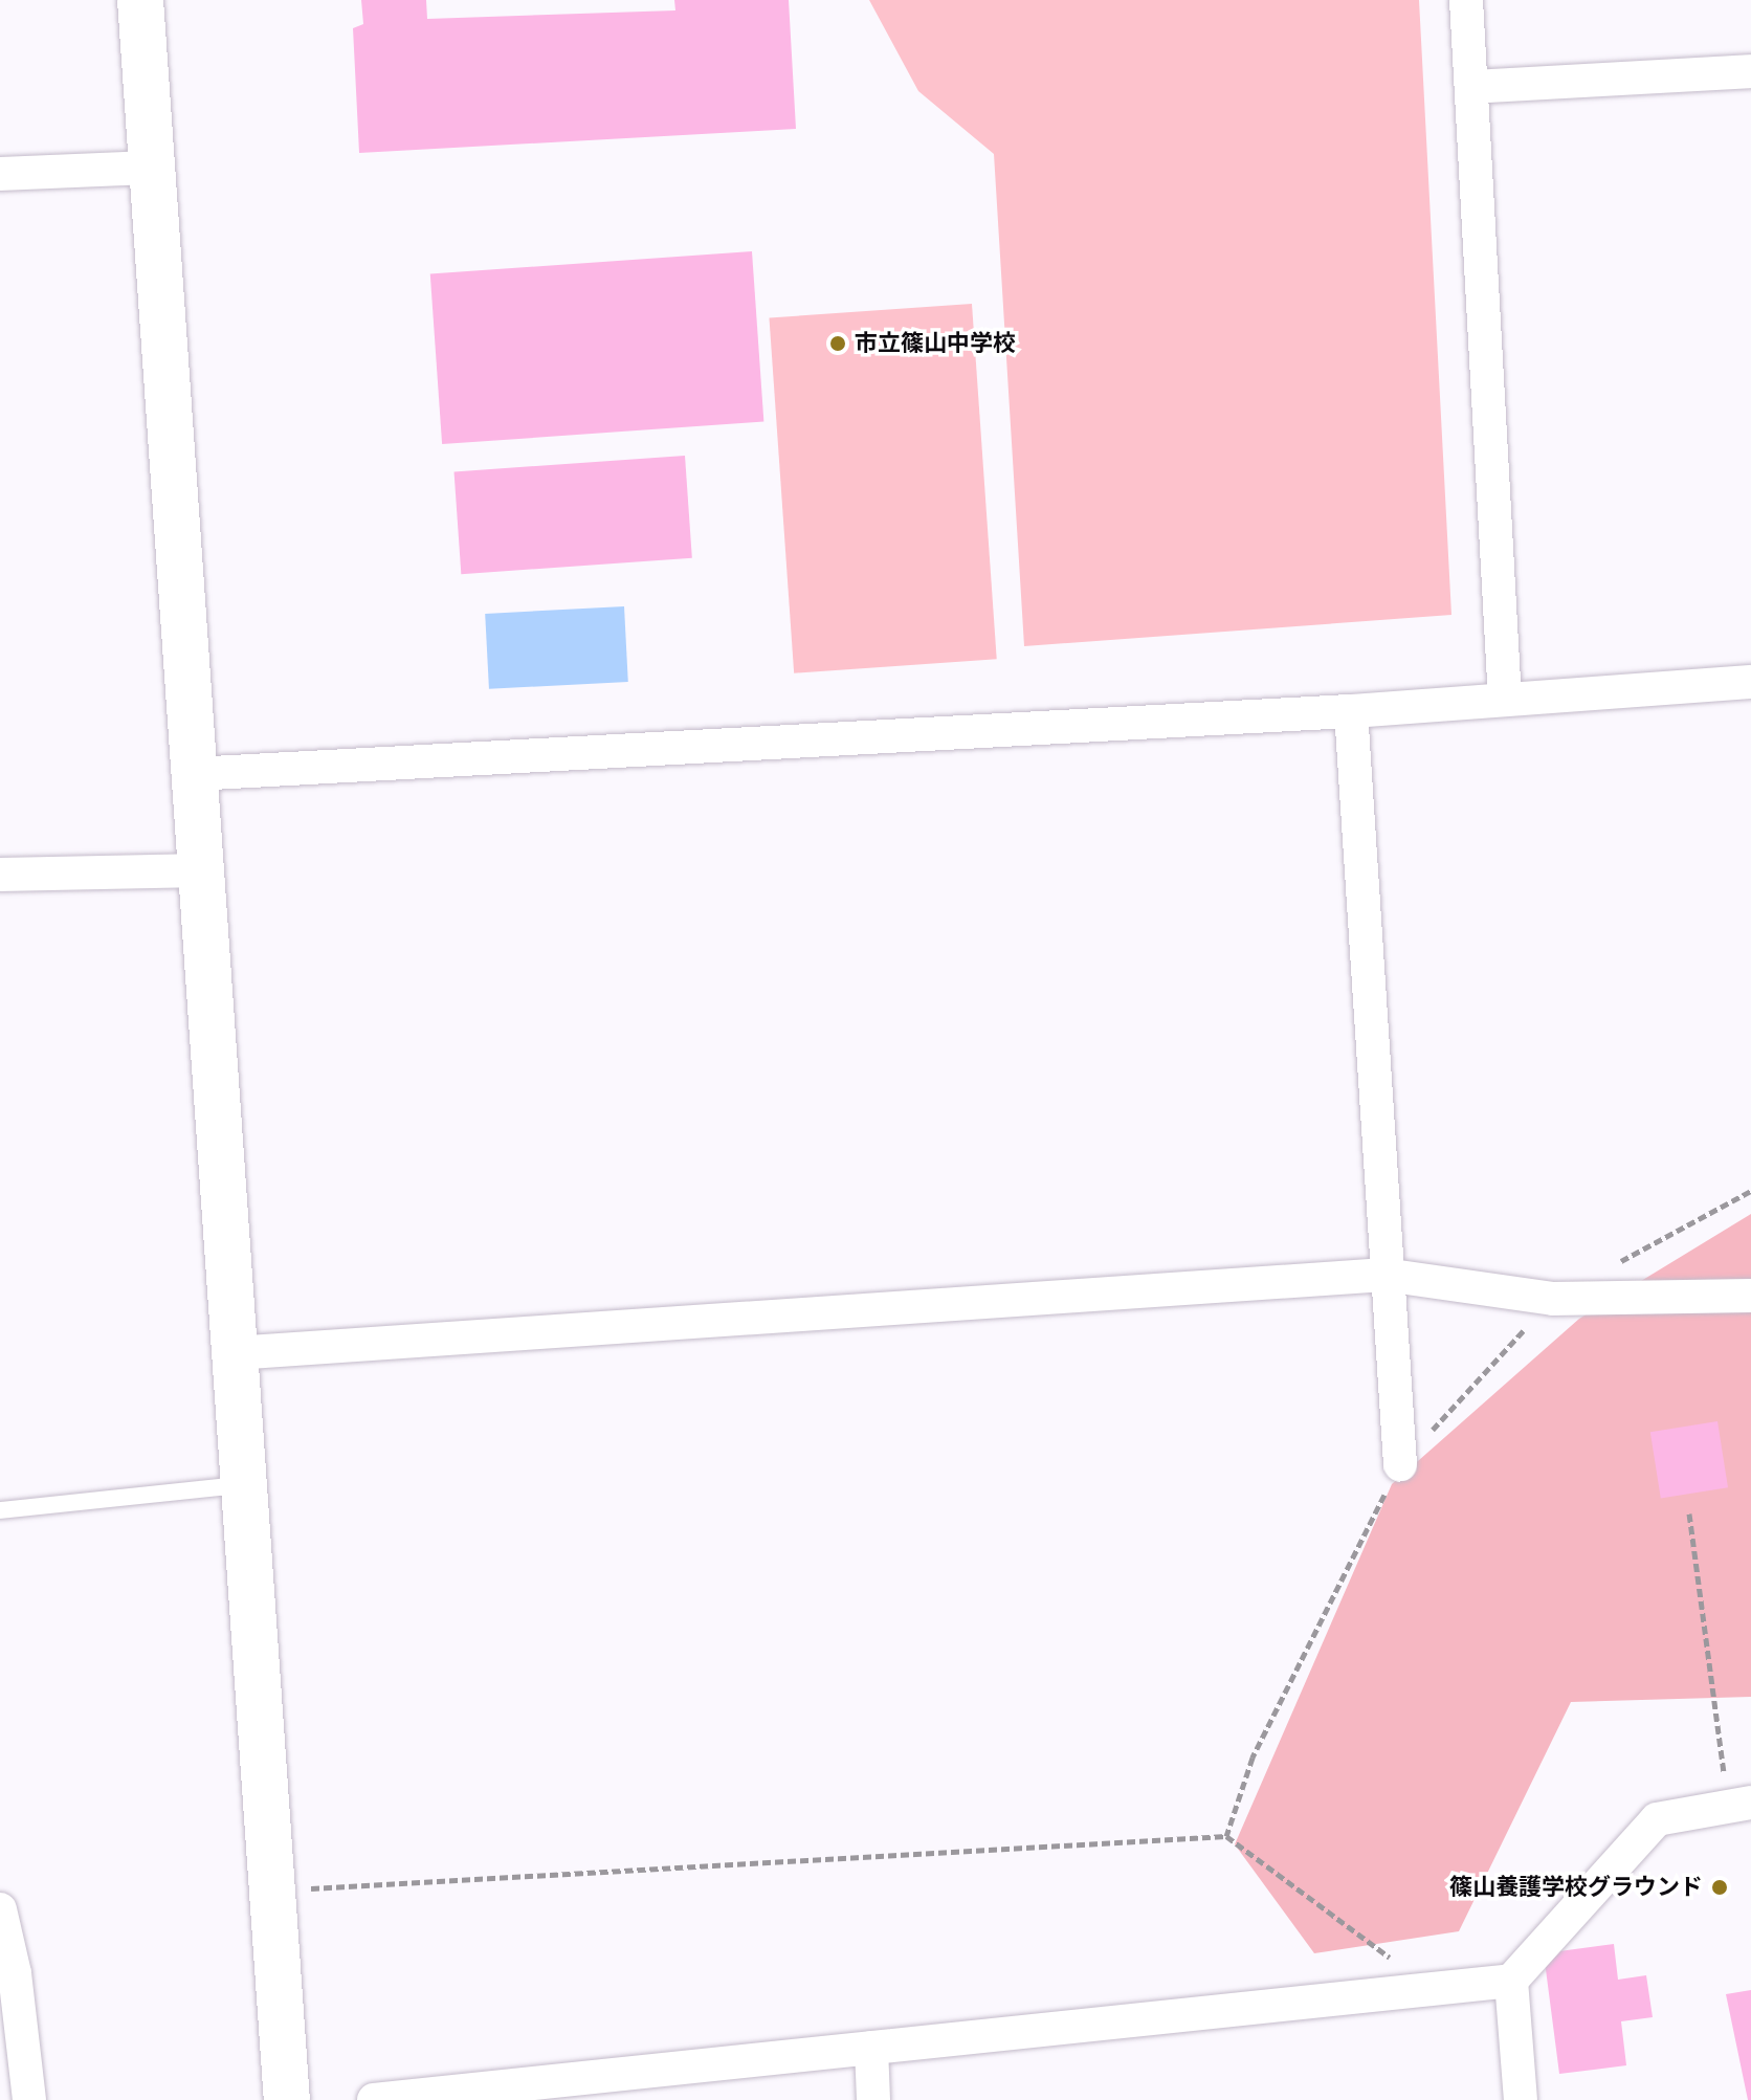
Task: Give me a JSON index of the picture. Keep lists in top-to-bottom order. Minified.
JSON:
{"places":["市立篠山中学校","篠山養護学校グラウンド"]}
